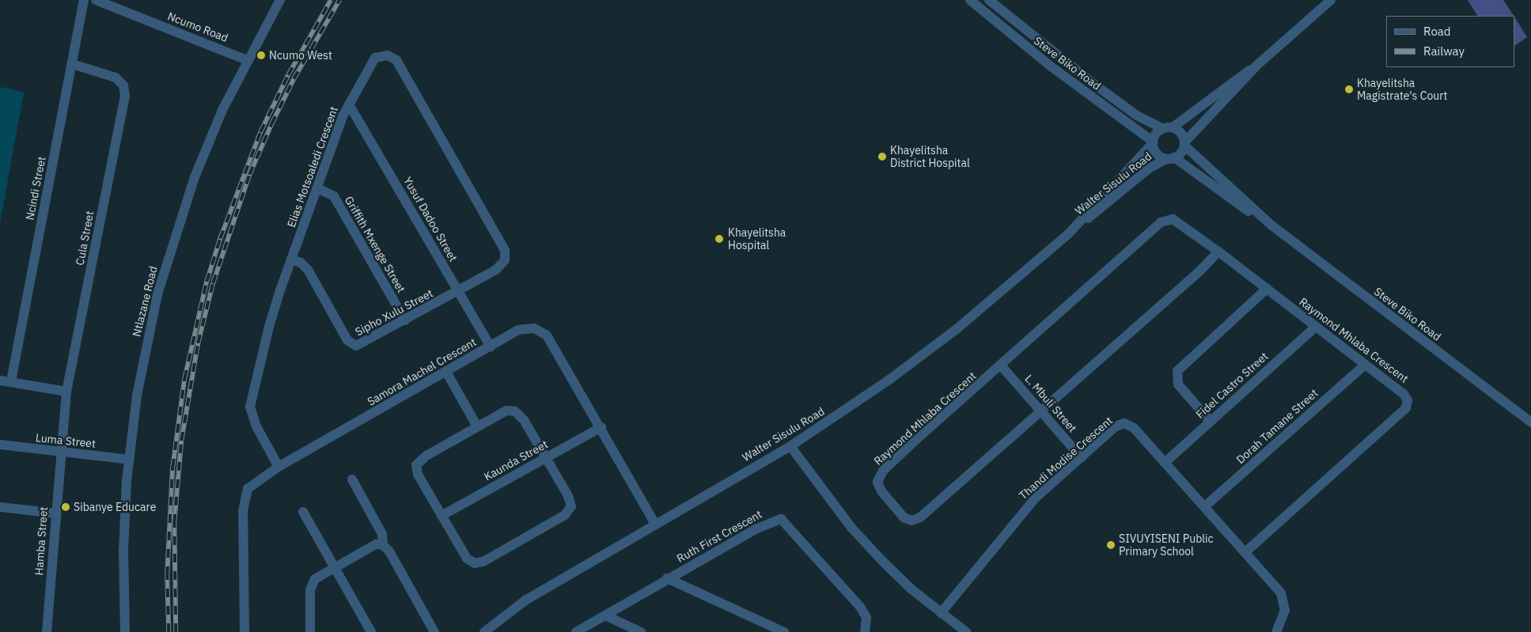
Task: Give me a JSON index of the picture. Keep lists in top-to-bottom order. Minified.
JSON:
{"streets":{"street":["Ncumo Road","Steve Biko Road","Elias Motsoaledi Crescent","Walter Sisulu Road","Ncindi Street","Yusuf Dadoo Street","Cula Street","Griffith Mxenge Street","Ntlazane Road","Sipho Xulu Street","Raymond Mhlaba Crescent","Samora Machel Crescent","Fidel Castro Street","L. Mbuli Street","Dorah Tamane Street","Luma Street","Thandi Modise Crescent","Kaunda Street","Ruth First Crescent","Hamba Street"]},"crossings":[["Ncumo Road","Ntlazane Road"],["Steve Biko Road","Walter Sisulu Road"],["Elias Motsoaledi Crescent","Yusuf Dadoo Street"],["Elias Motsoaledi Crescent","Griffith Mxenge Street"],["Elias Motsoaledi Crescent","Sipho Xulu Street"],["Elias Motsoaledi Crescent","Samora Machel Crescent"],["Walter Sisulu Road","Samora Machel Crescent"],["Ncindi Street","Cula Street"],["Yusuf Dadoo Street","Sipho Xulu Street"],["Yusuf Dadoo Street","Samora Machel Crescent"],["Cula Street","Luma Street"],["Cula Street","Hamba Street"],["Griffith Mxenge Street","Sipho Xulu Street"],["Ntlazane Road","Luma Street"],["Raymond Mhlaba Crescent","Fidel Castro Street"],["Raymond Mhlaba Crescent","L. Mbuli Street"],["Raymond Mhlaba Crescent","Dorah Tamane Street"],["Raymond Mhlaba Crescent","Thandi Modise Crescent"],["Samora Machel Crescent","Kaunda Street"],["Fidel Castro Street","Thandi Modise Crescent"],["L. Mbuli Street","Thandi Modise Crescent"],["Dorah Tamane Street","Thandi Modise Crescent"],["Luma Street","Hamba Street"]],"places":["Ncumo West","Khayelitsha Magistrate's Court","Khayelitsha District Hospital","Khayelitsha Hospital","Sibanye Educare","SIVUYISENI Public Primary School"],"legend":["Road","Railway"]}
